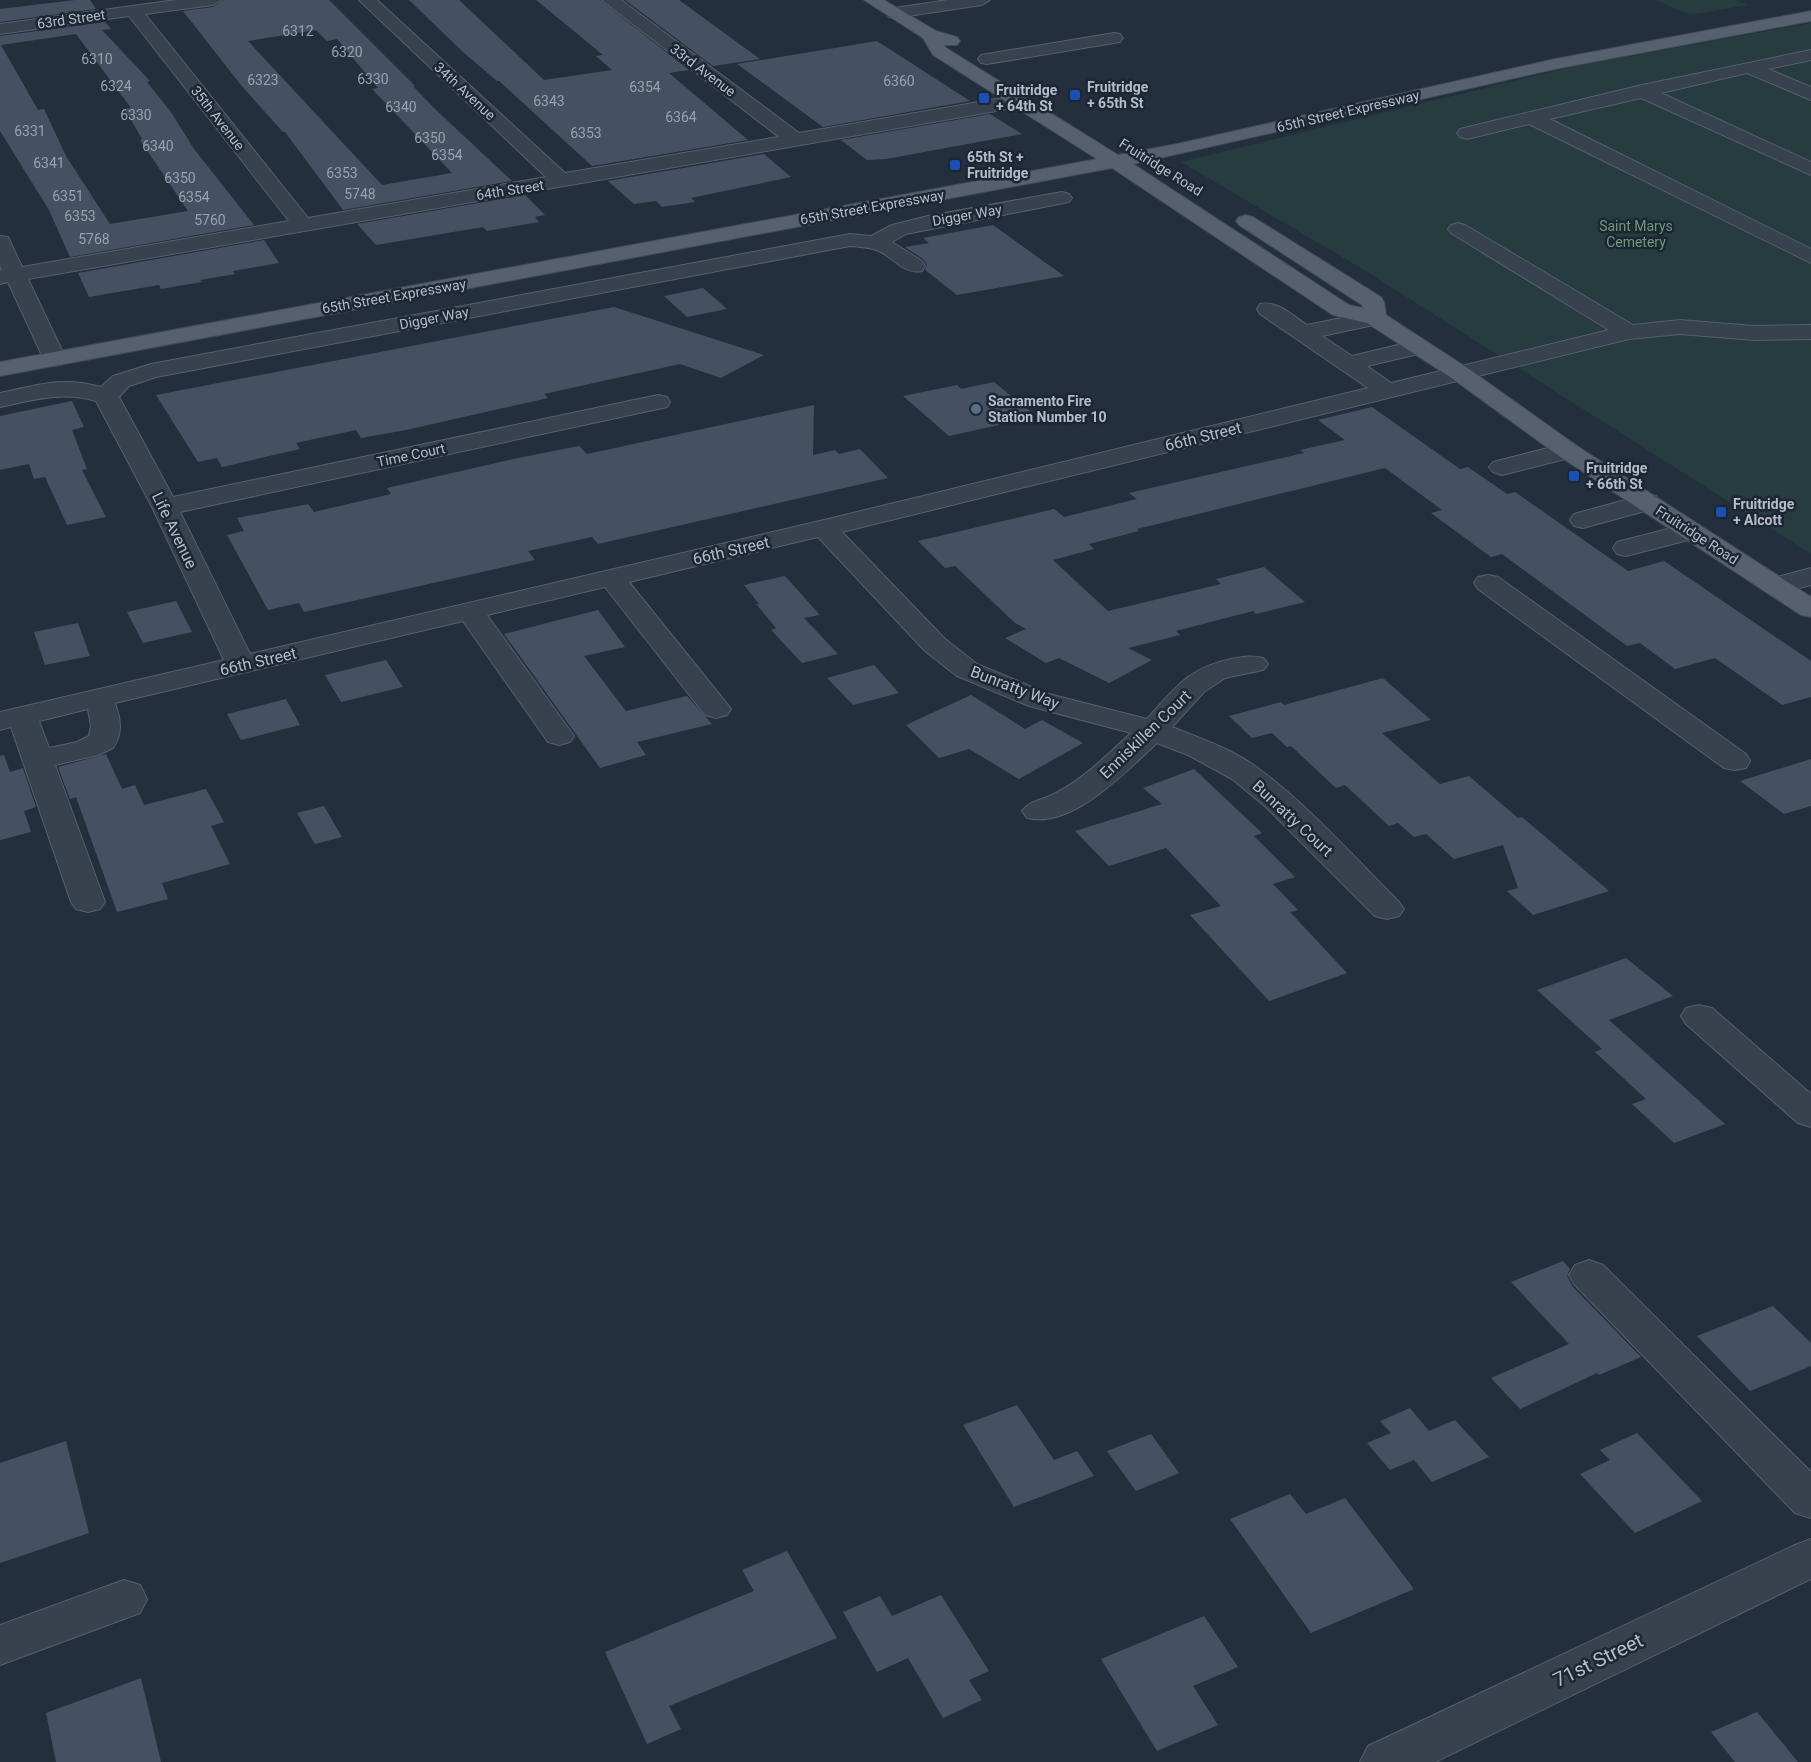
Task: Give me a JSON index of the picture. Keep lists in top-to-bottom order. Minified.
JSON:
{"streets":{"main road":["65th Street Expressway","Fruitridge Road"],"street":["63rd Street","33rd Avenue","34th Avenue","35th Avenue","64th Street","Digger Way","66th Street","Time Court","Life Avenue","Bunratty Way","Enniskillen Court","Bunratty Court","71st Street"]},"crossings":[["63rd Street","35th Avenue"],["33rd Avenue","64th Street"],["34th Avenue","64th Street"],["65th Street Expressway","Fruitridge Road"],["35th Avenue","64th Street"],["Fruitridge Road","64th Street"],["Fruitridge Road","66th Street"],["Digger Way","Life Avenue"],["66th Street","Life Avenue"],["66th Street","Bunratty Way"],["Time Court","Life Avenue"],["Bunratty Way","Enniskillen Court"],["Bunratty Way","Bunratty Court"],["Enniskillen Court","Bunratty Court"]],"parks":["Saint Marys Cemetery"],"places":{"transit":["Fruitridge + 65th St","Fruitridge + 64th St","65th St + Fruitridge","Fruitridge + 66th St","Fruitridge + Alcott"],"other":["Sacramento Fire Station Number 10"]},"house_numbers":["6312","6320","6310","6330","6323","6360","6324","6354","6343","6340","6330","6364","6331","6353","6350","6340","6354","6341","6353","6350","5748","6351","6354","6353","5760","5768"]}
